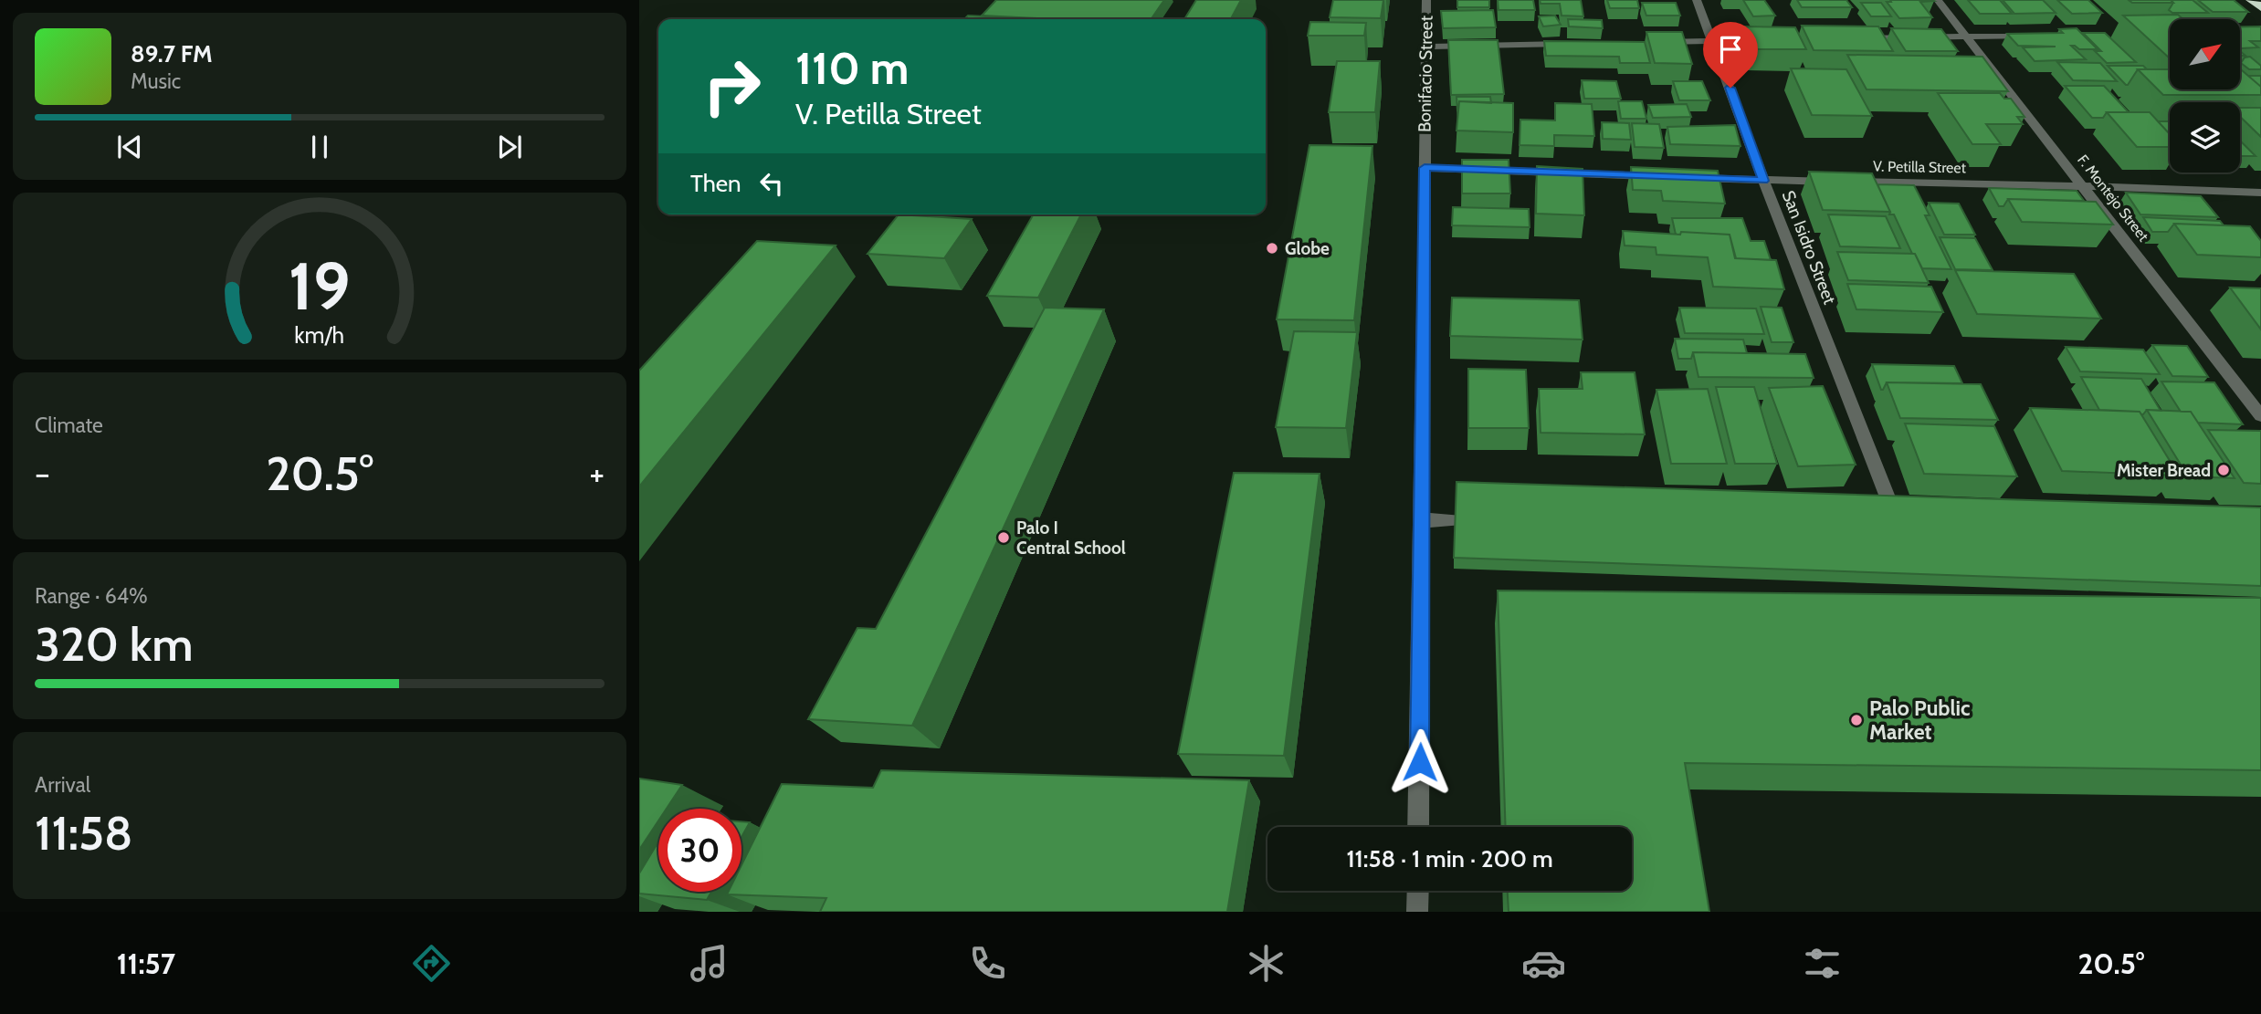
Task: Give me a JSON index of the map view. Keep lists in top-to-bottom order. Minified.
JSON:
{"streets":{"street":["Bonifacio Street","V. Petilla Street","F. Montejo Street","San Isidro Street"]},"crossings":[["V. Petilla Street","F. Montejo Street"],["V. Petilla Street","San Isidro Street"]],"places":["Globe","Mister Bread","Palo I Central School","Palo Public Market"],"north":"top right","page":{"turn":["110 m","V. Petilla Street"],"song":["89.7 FM","Music"],"then":"Then","tile":["Climate",["Range · 64%","320 km"],["Arrival","11:58"]],"heat":["−","20.5°","+"],"limit":"30","trip":"11:58 · 1 min · 200 m","tabs":["11:57","20.5°"],"gauge":["19","km/h"]}}
